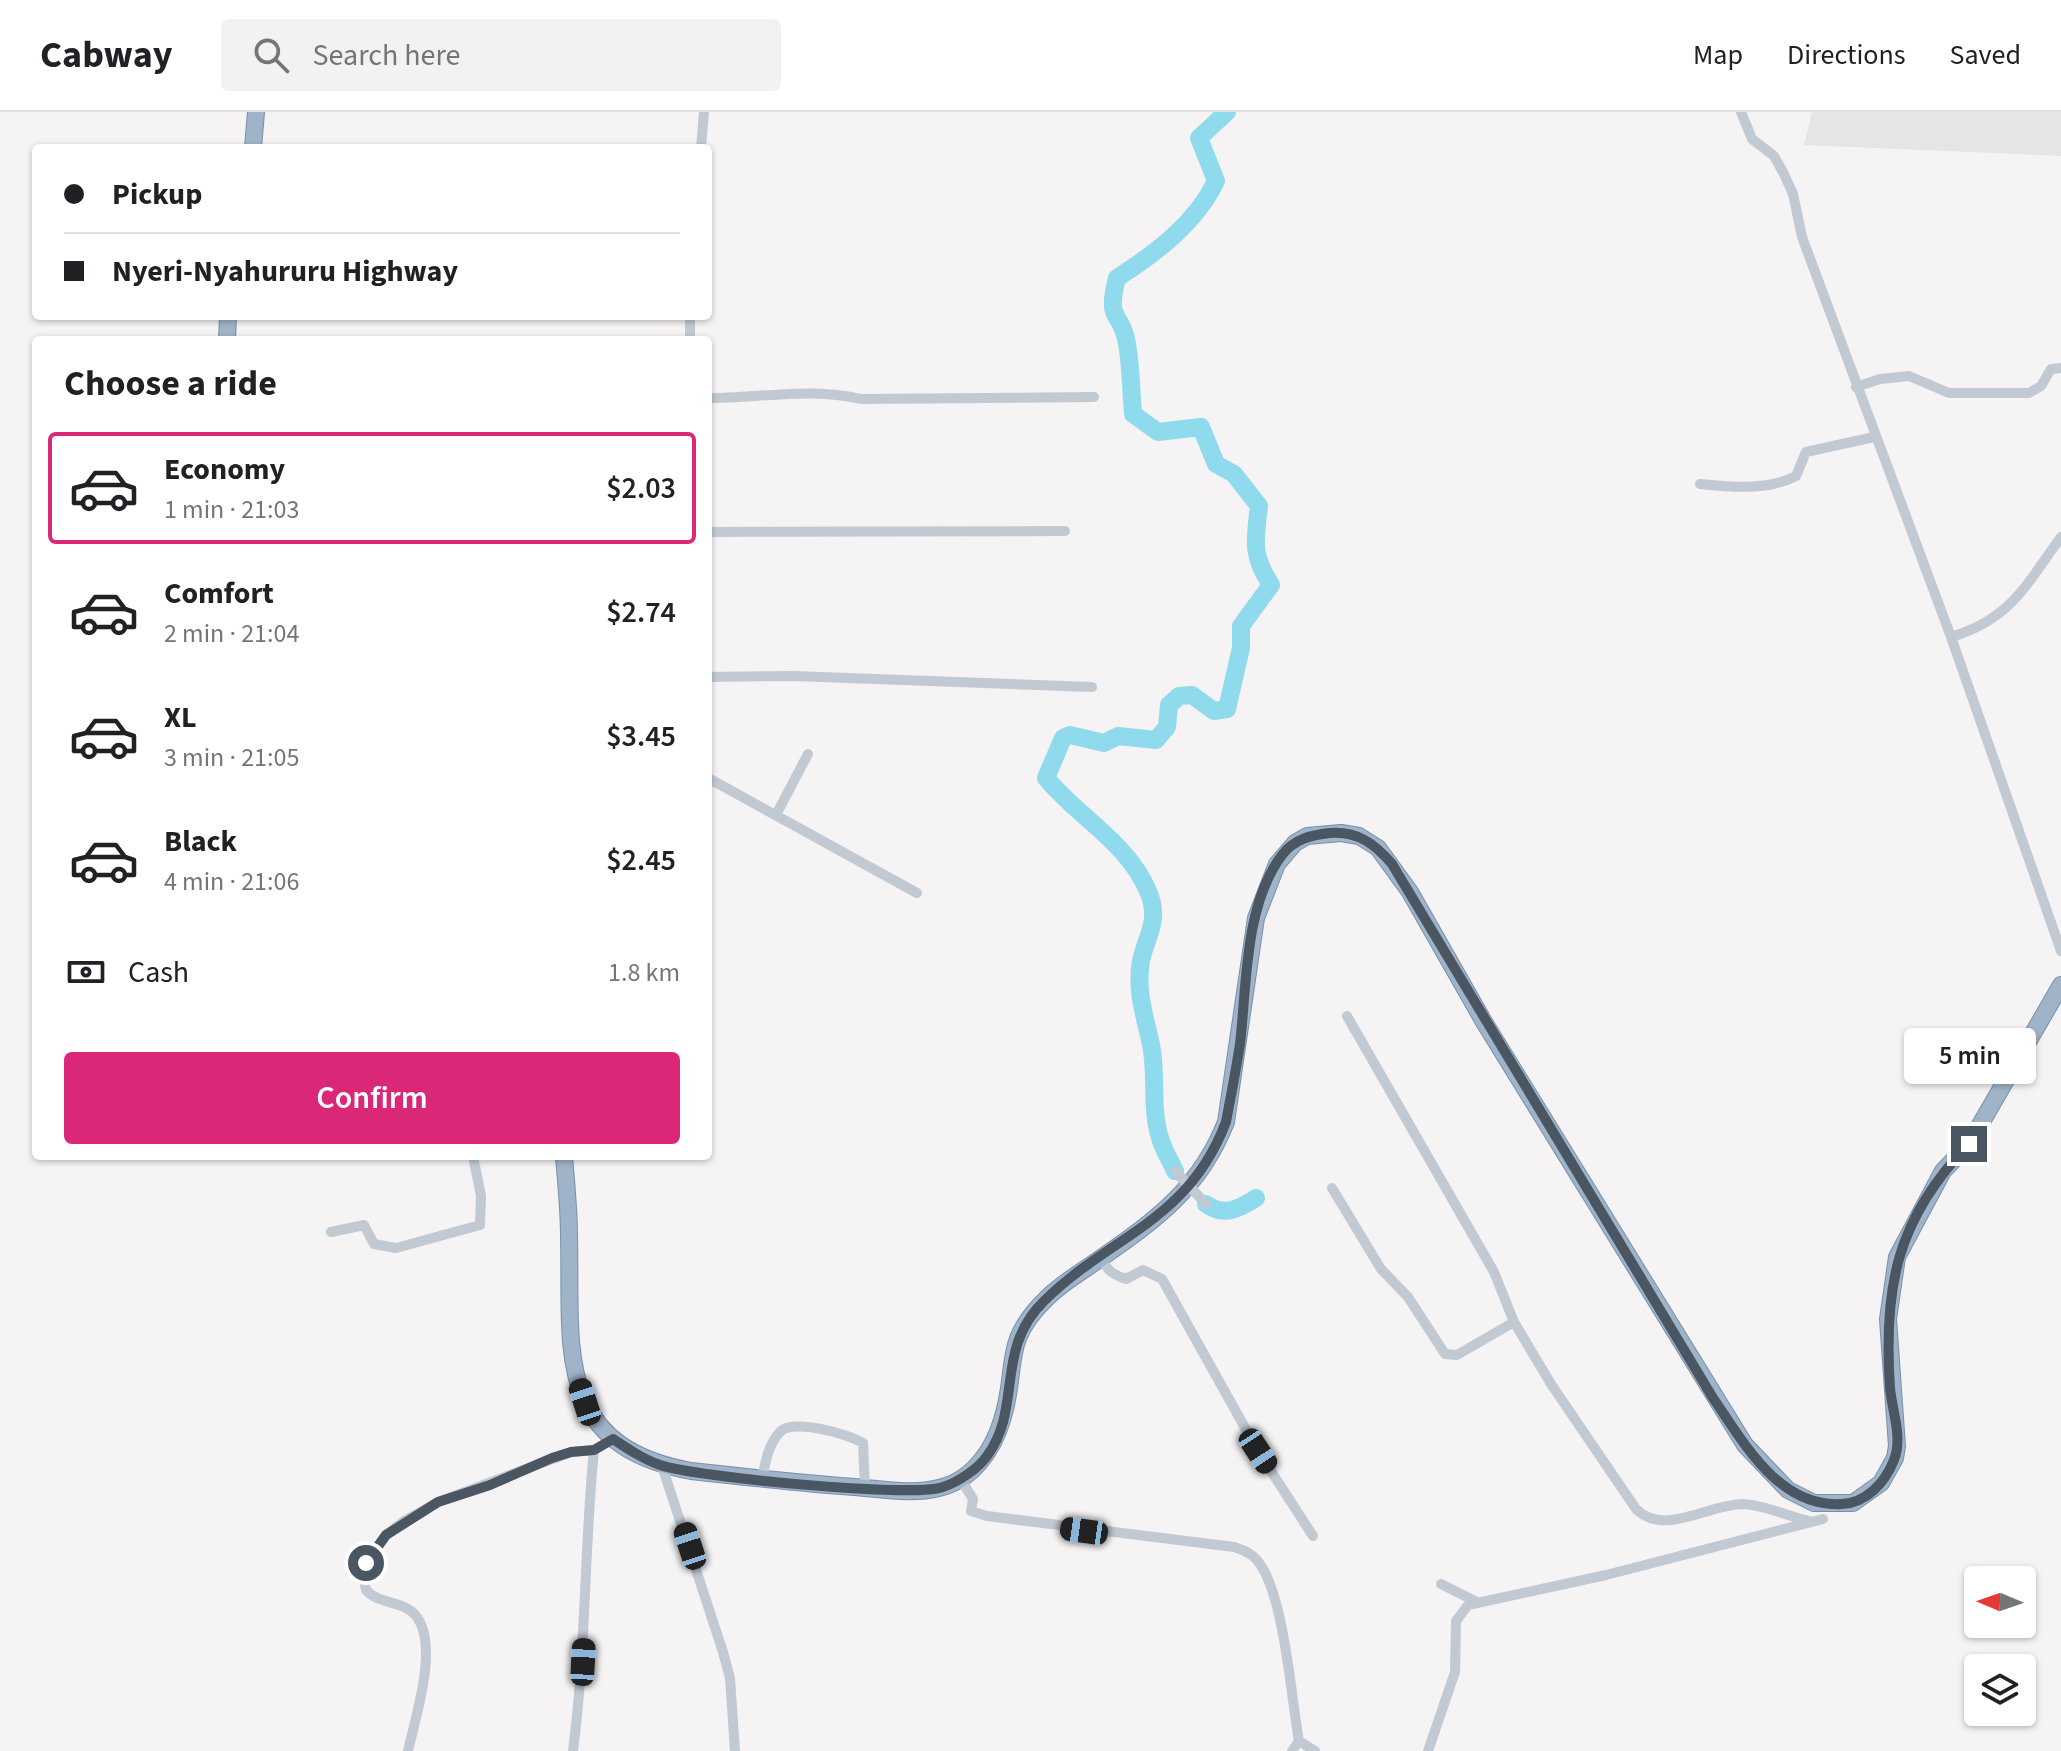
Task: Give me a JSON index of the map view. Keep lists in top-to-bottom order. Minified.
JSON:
{"north":"left","page":{"header":"Cabway","search":"Search here","nav":["Map","Directions","Saved"],"banner":["Pickup","Nyeri-Nyahururu Highway"],"heading":"Choose a ride","list":[{"name":"Economy","note":"1 min · 21:03","value":"$2.03"},{"name":"Comfort","note":"2 min · 21:04","value":"$2.74"},{"name":"XL","note":"3 min · 21:05","value":"$3.45"},{"name":"Black","note":"4 min · 21:06","value":"$2.45"}],"pay":["Cash","1.8 km"],"bubble":"5 min","buttons":"Confirm"}}
